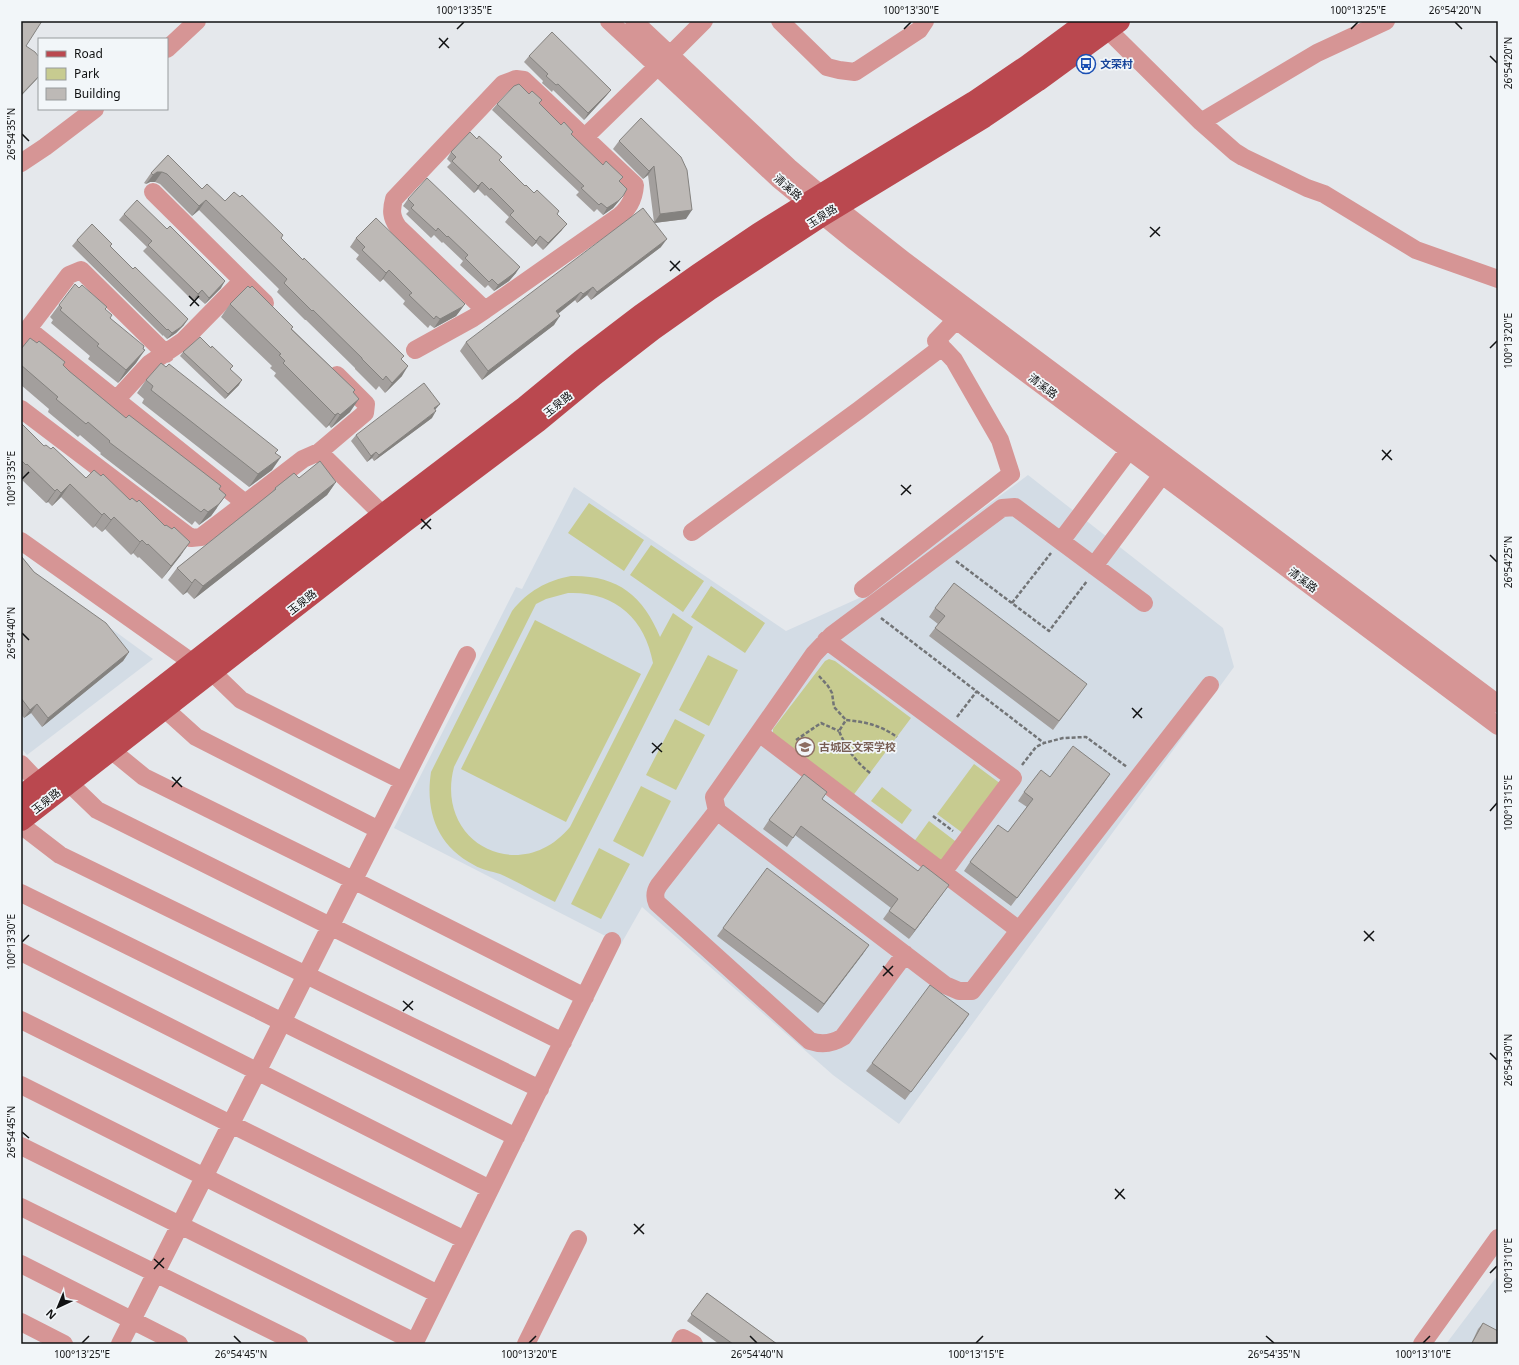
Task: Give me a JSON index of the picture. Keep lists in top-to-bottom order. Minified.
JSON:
{"streets":{"main road":["玉泉路"],"street":["清溪路"]},"crossings":[["清溪路","玉泉路"]],"places":{"bus stop":["文荣村"],"school or university":["古城区文荣学校"]},"legend":["Road","Park","Building"],"north":"bottom left","coordinates":["100°13'35\"E","100°13'30\"E","100°13'25\"E","26°54'20\"N","26°54'35\"N","100°13'20\"E","26°54'25\"N","26°54'40\"N","100°13'15\"E","26°54'30\"N","26°54'45\"N","100°13'10\"E"]}
